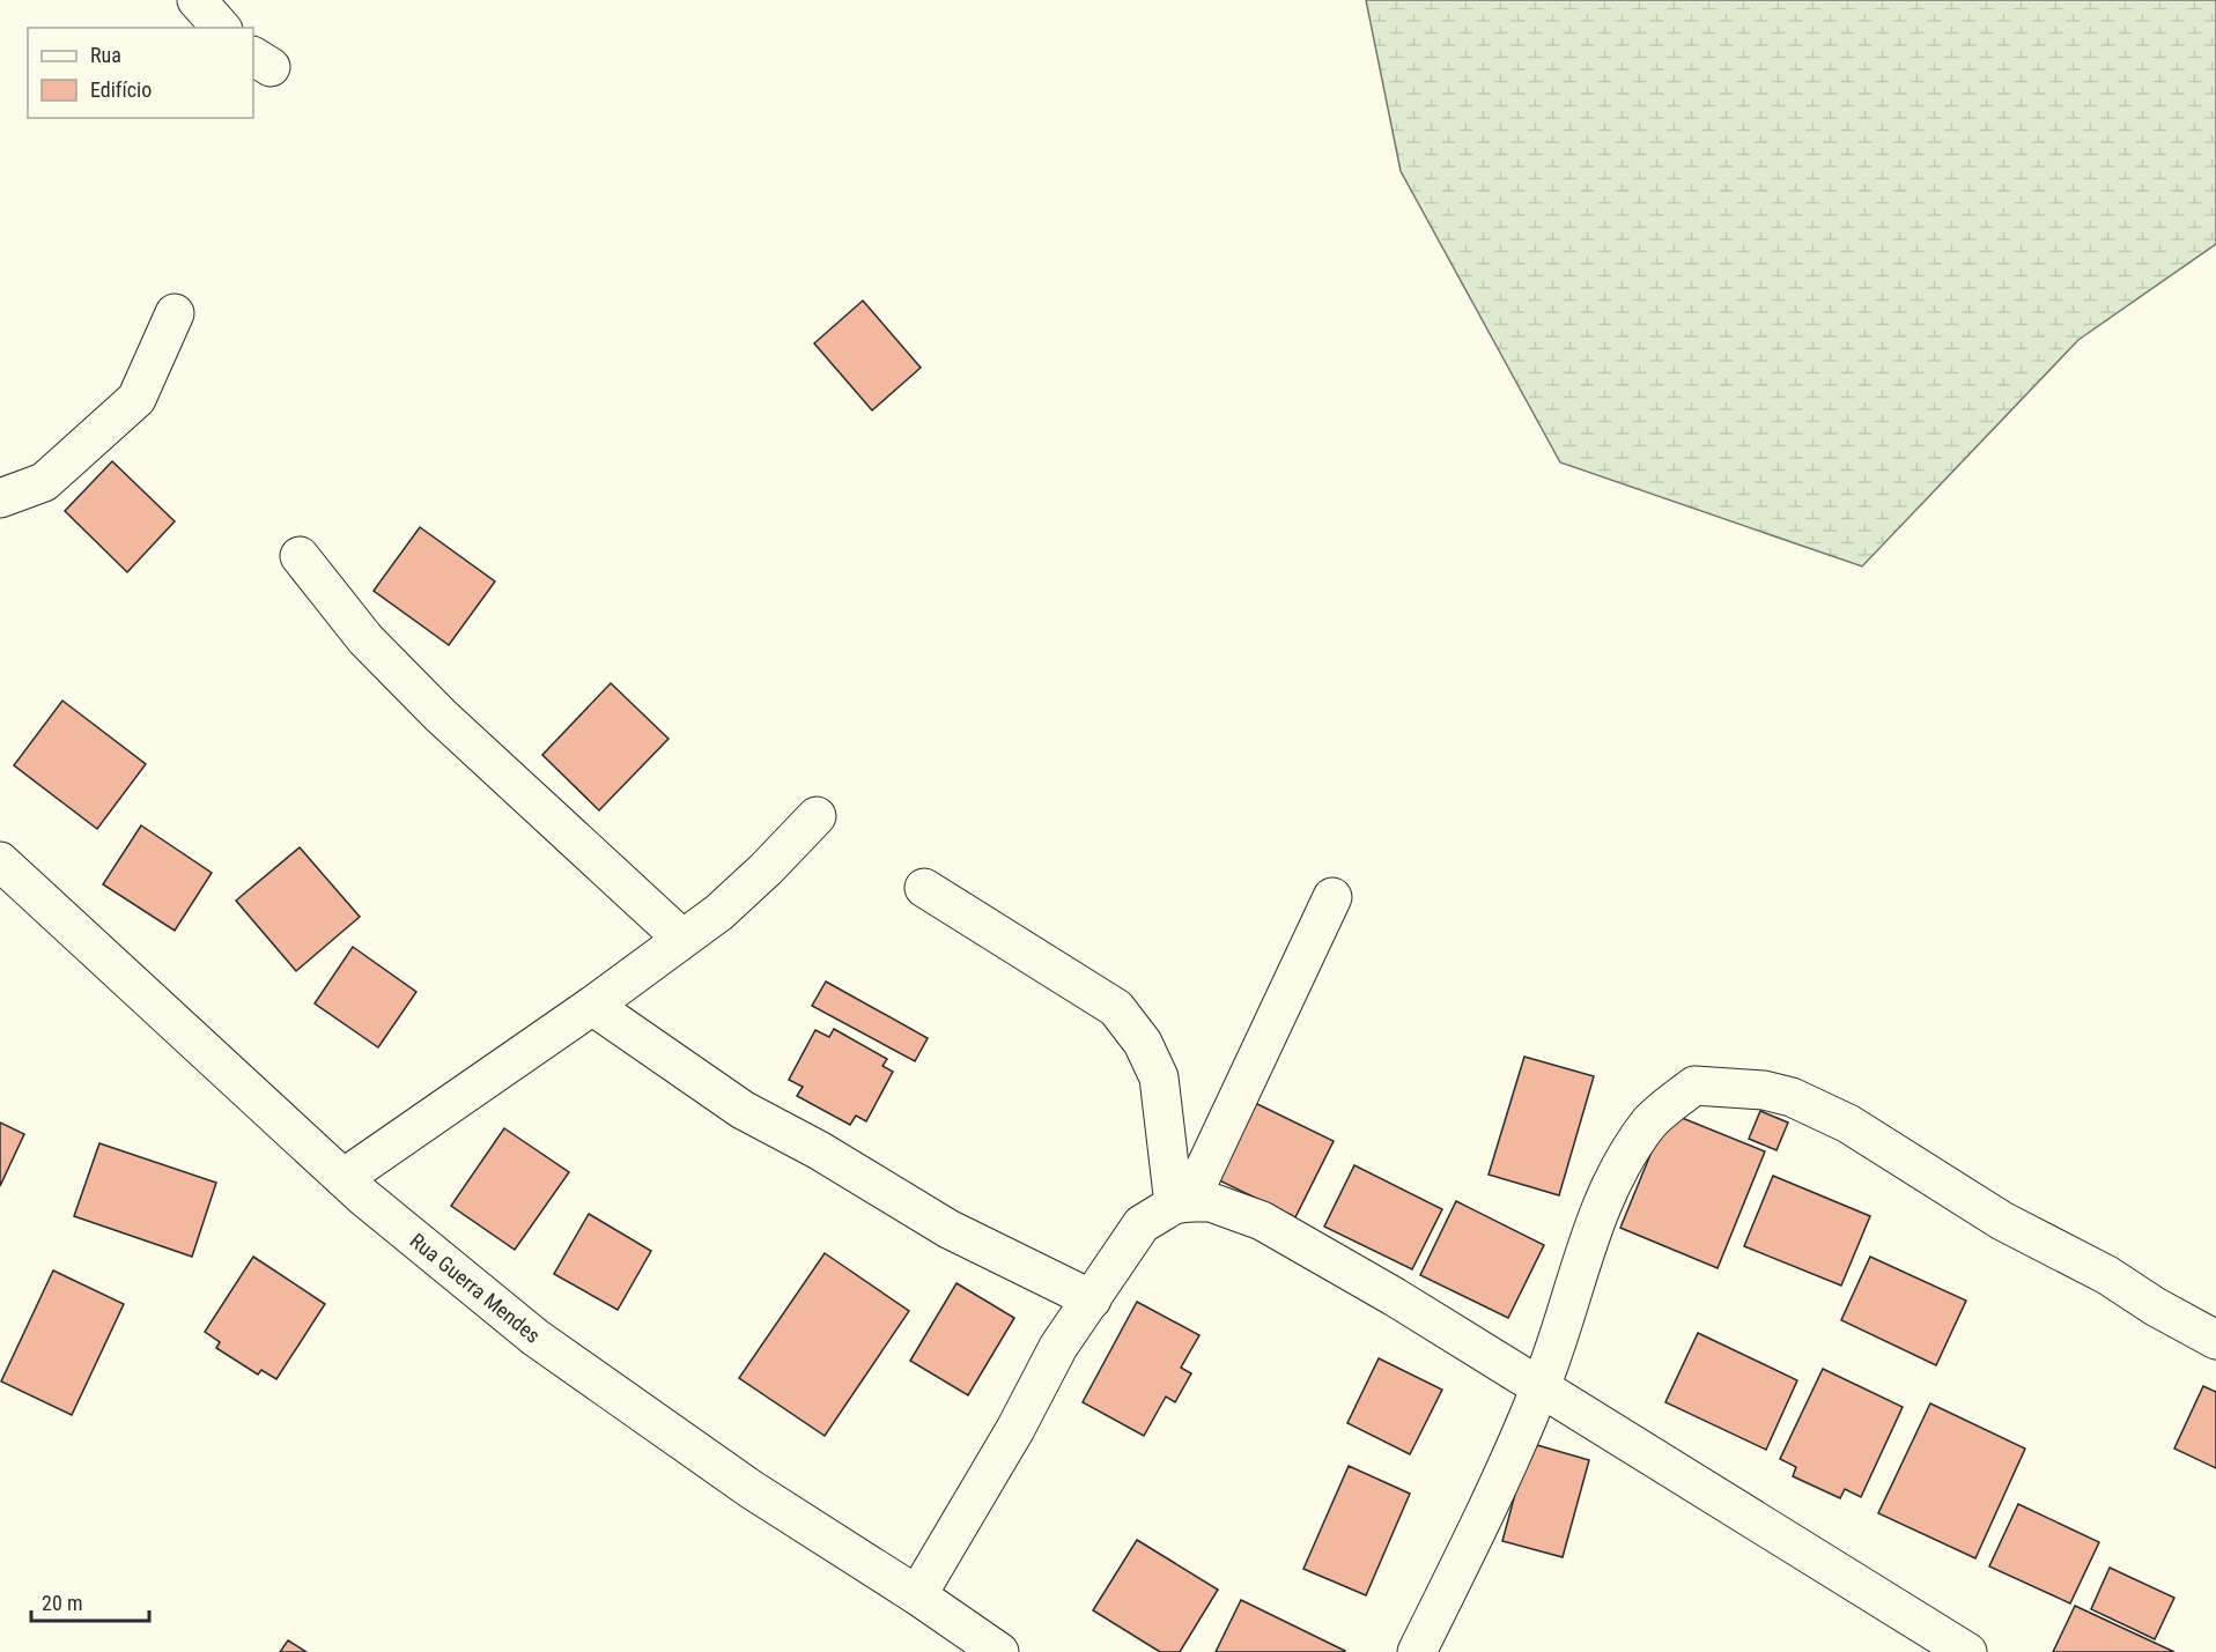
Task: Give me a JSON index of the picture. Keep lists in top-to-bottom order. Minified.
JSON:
{"streets":{"street":["Rua Guerra Mendes"]},"legend":["Rua","Edifício"],"scale_bar":"20 m"}
